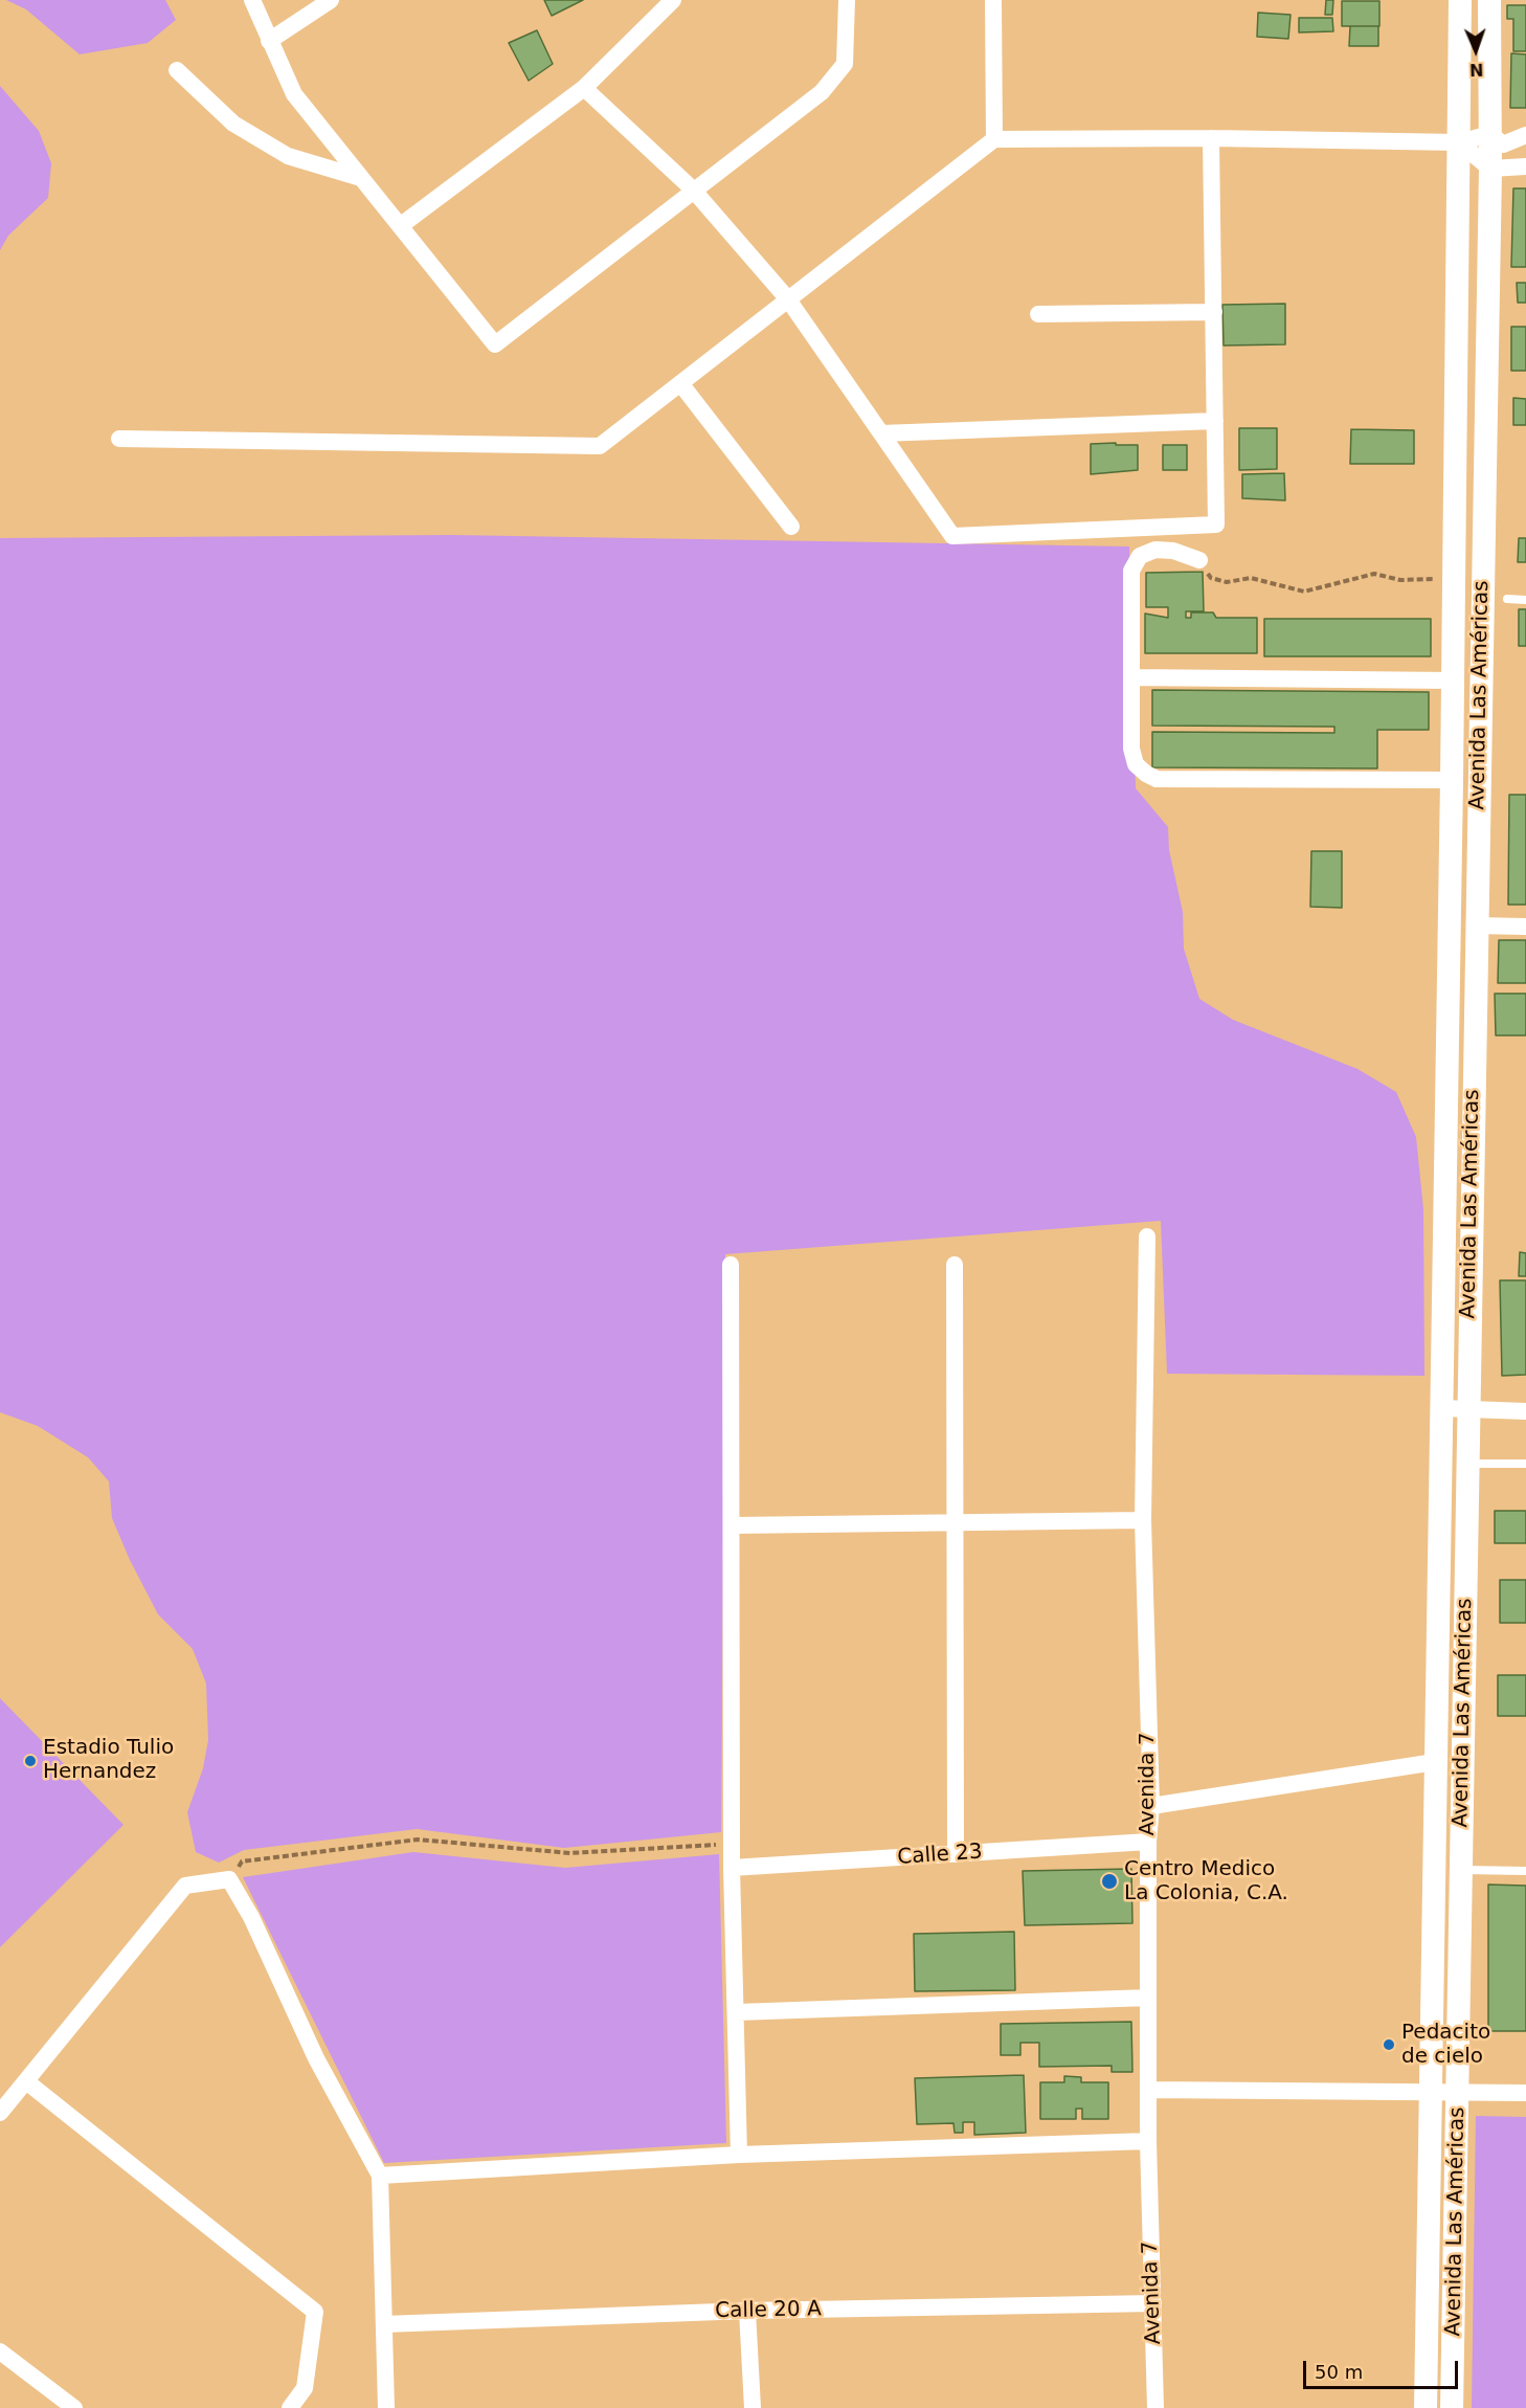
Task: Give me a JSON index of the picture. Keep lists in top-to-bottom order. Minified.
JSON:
{"streets":{"main road":["Avenida Las Américas"],"street":["Avenida 7","Calle 23","Calle 20 A"]},"crossings":[["Avenida 7","Calle 23"],["Avenida 7","Calle 20 A"]],"places":["Estadio Tulio Hernandez","Centro Medico La Colonia, C.A.","Pedacito de cielo"],"scale_bar":"50 m","north":"bottom"}
